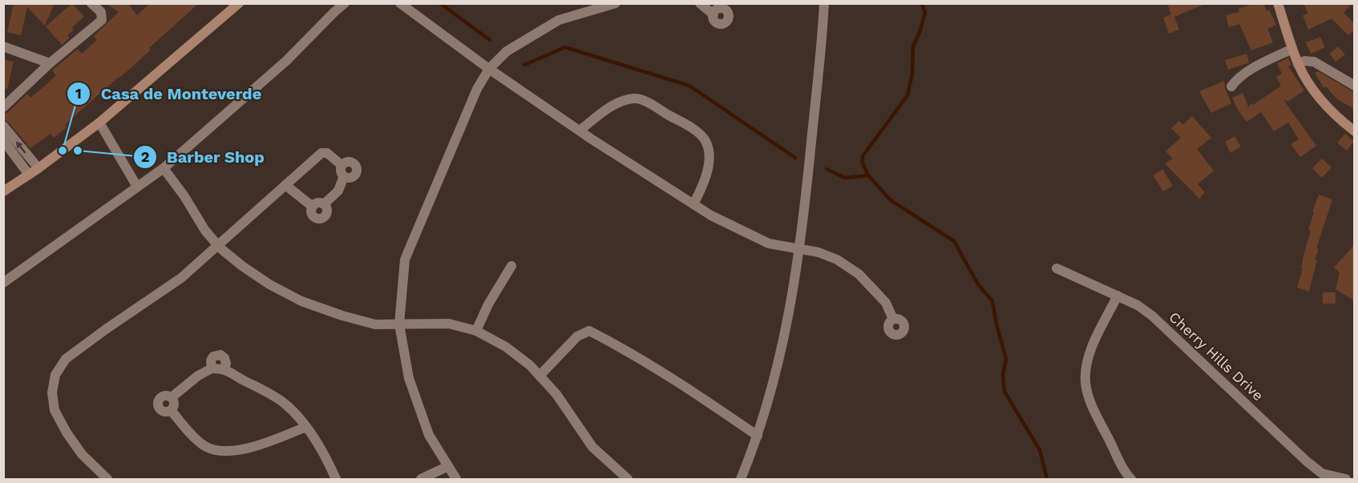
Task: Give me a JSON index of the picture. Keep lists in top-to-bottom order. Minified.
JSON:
{"streets":{"street":["Cherry Hills Drive"]},"places":["Casa de Monteverde","Barber Shop"]}
